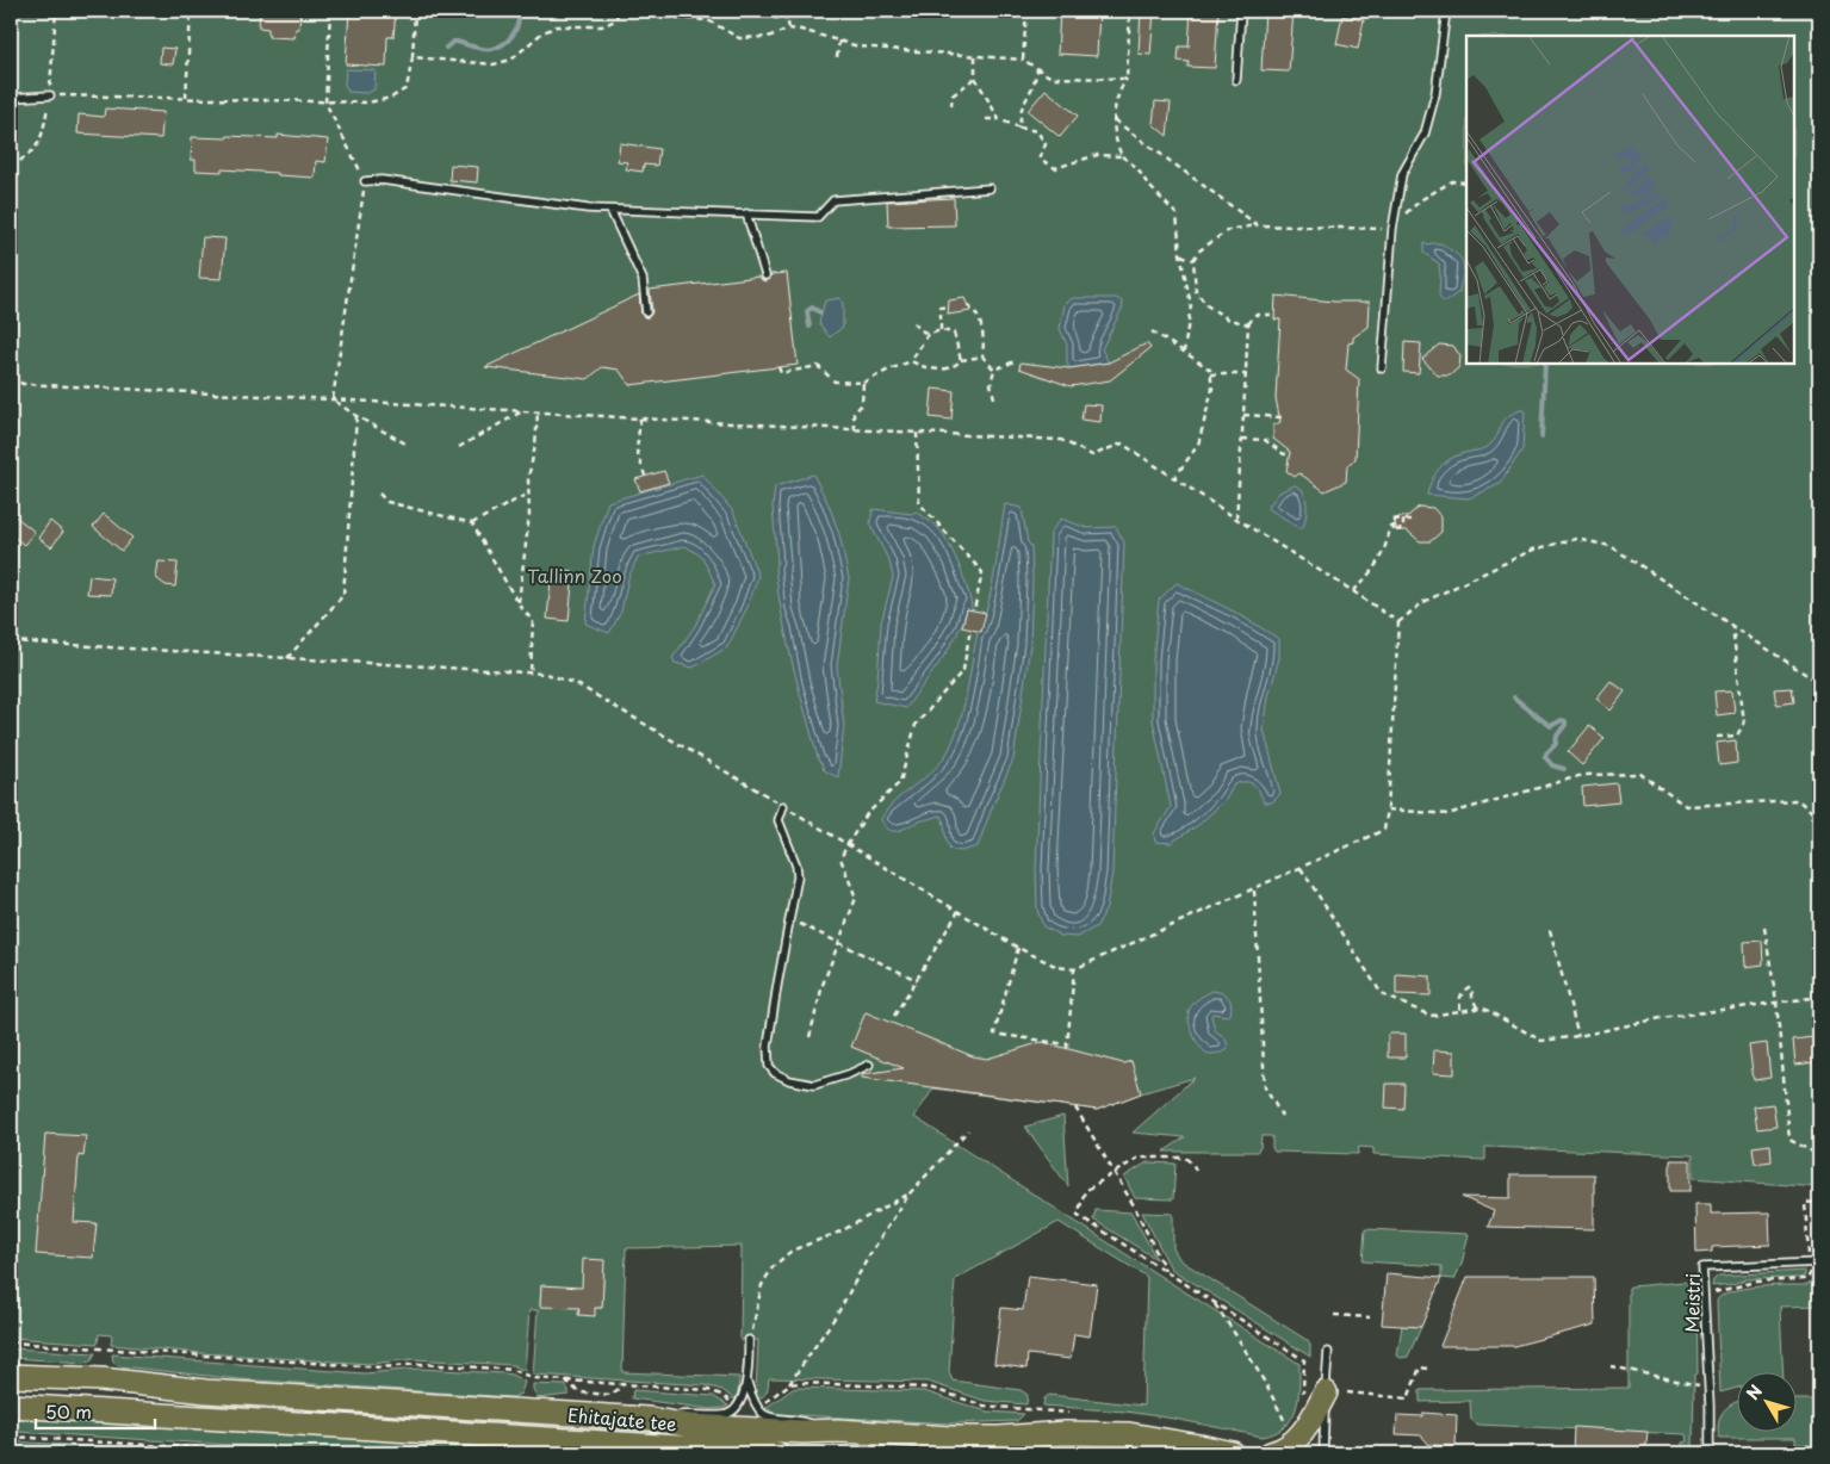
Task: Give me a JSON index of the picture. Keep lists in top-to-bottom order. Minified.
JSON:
{"streets":{"main road":["Ehitajate tee"],"lane":["Meistri"]},"parks":["Tallinn Zoo"],"scale_bar":"50 m","north":"top left"}
